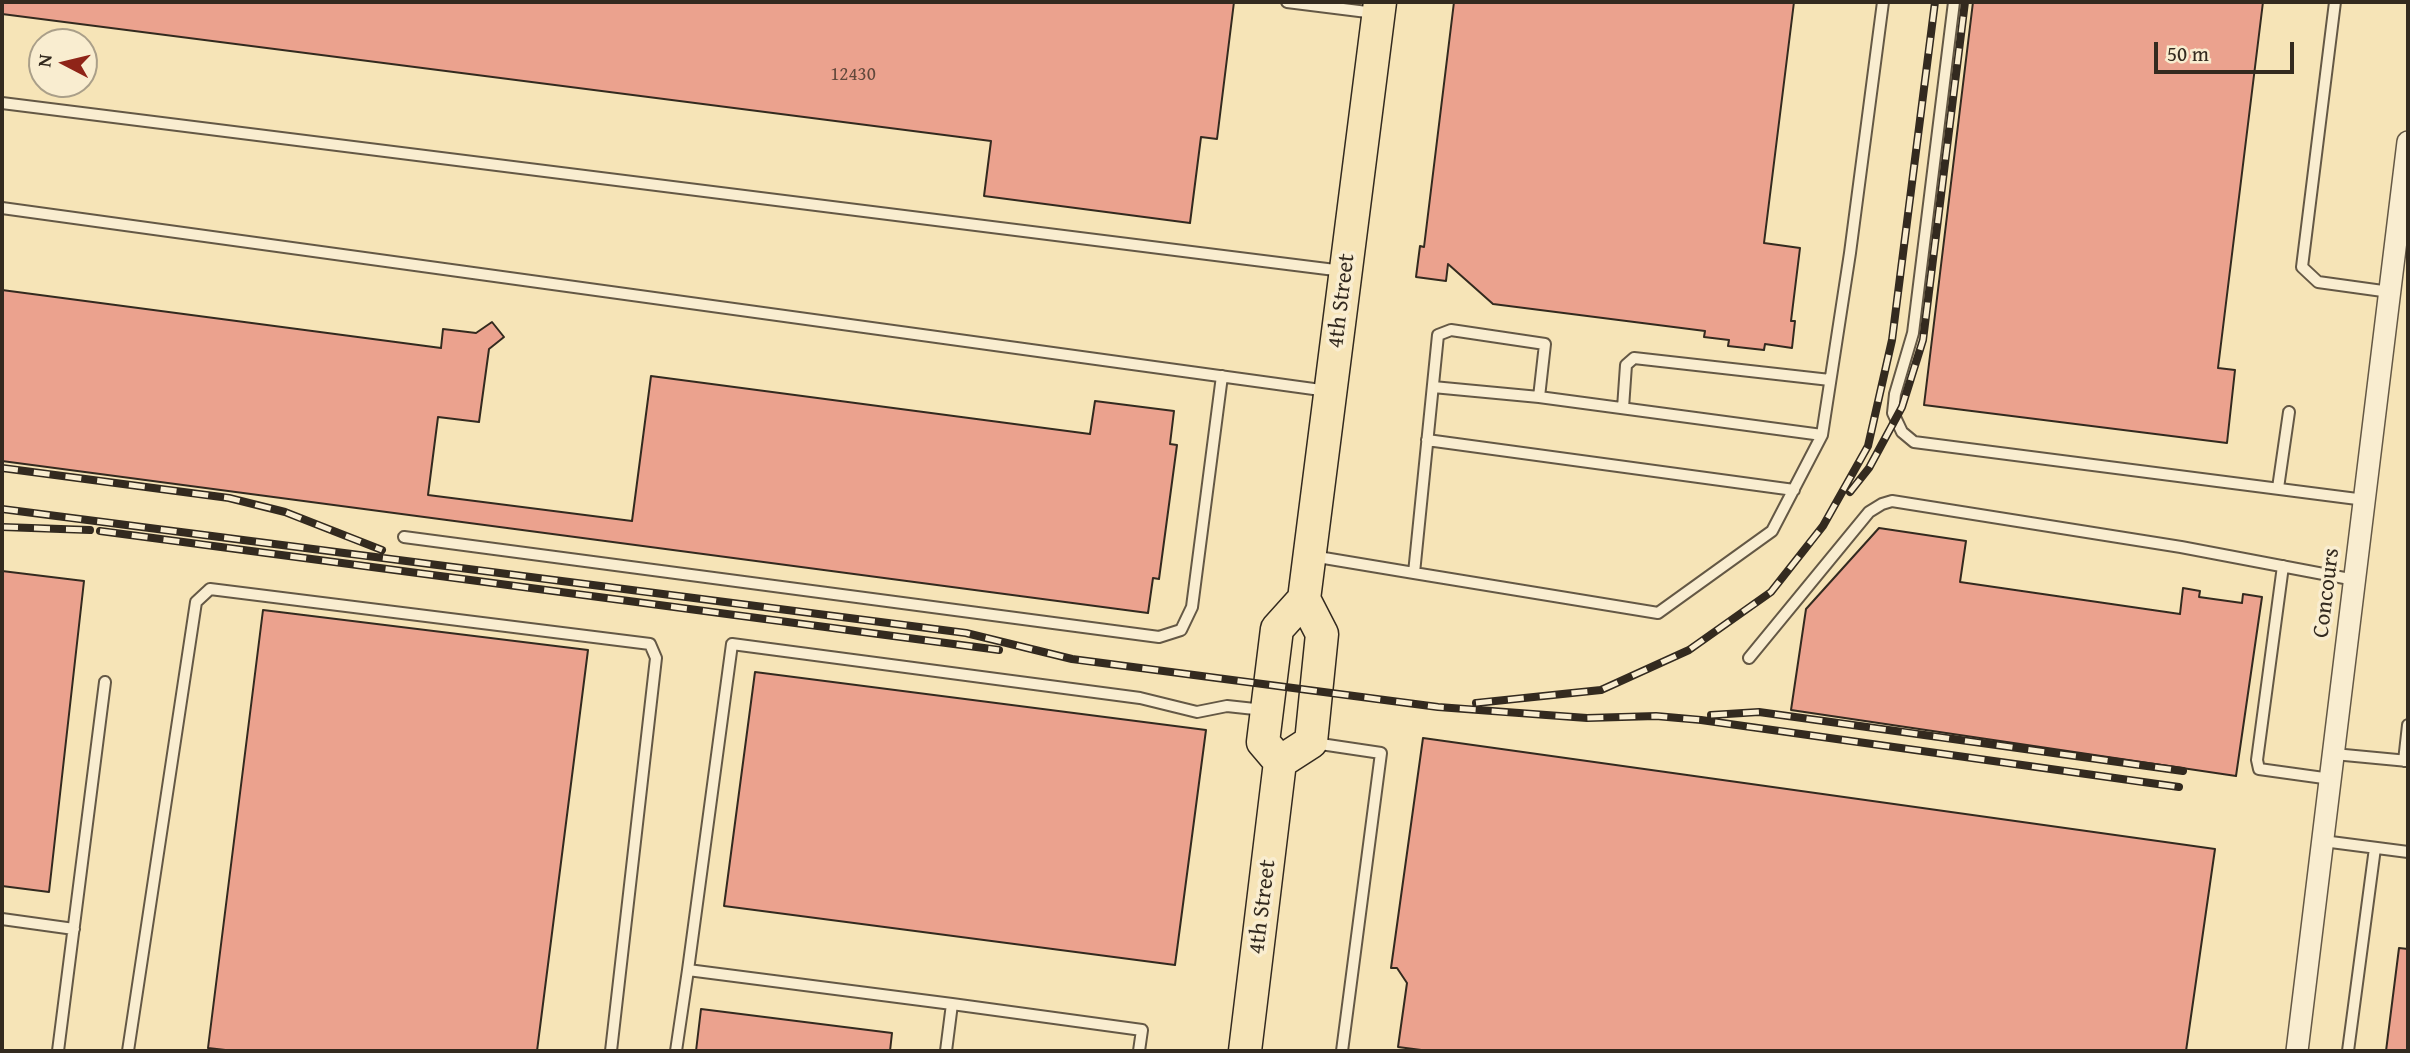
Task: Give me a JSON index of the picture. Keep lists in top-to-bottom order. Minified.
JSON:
{"streets":{"main road":["4th Street"],"street":["Concours"]},"house_numbers":["12430"],"scale_bar":"50 m","north":"left"}
